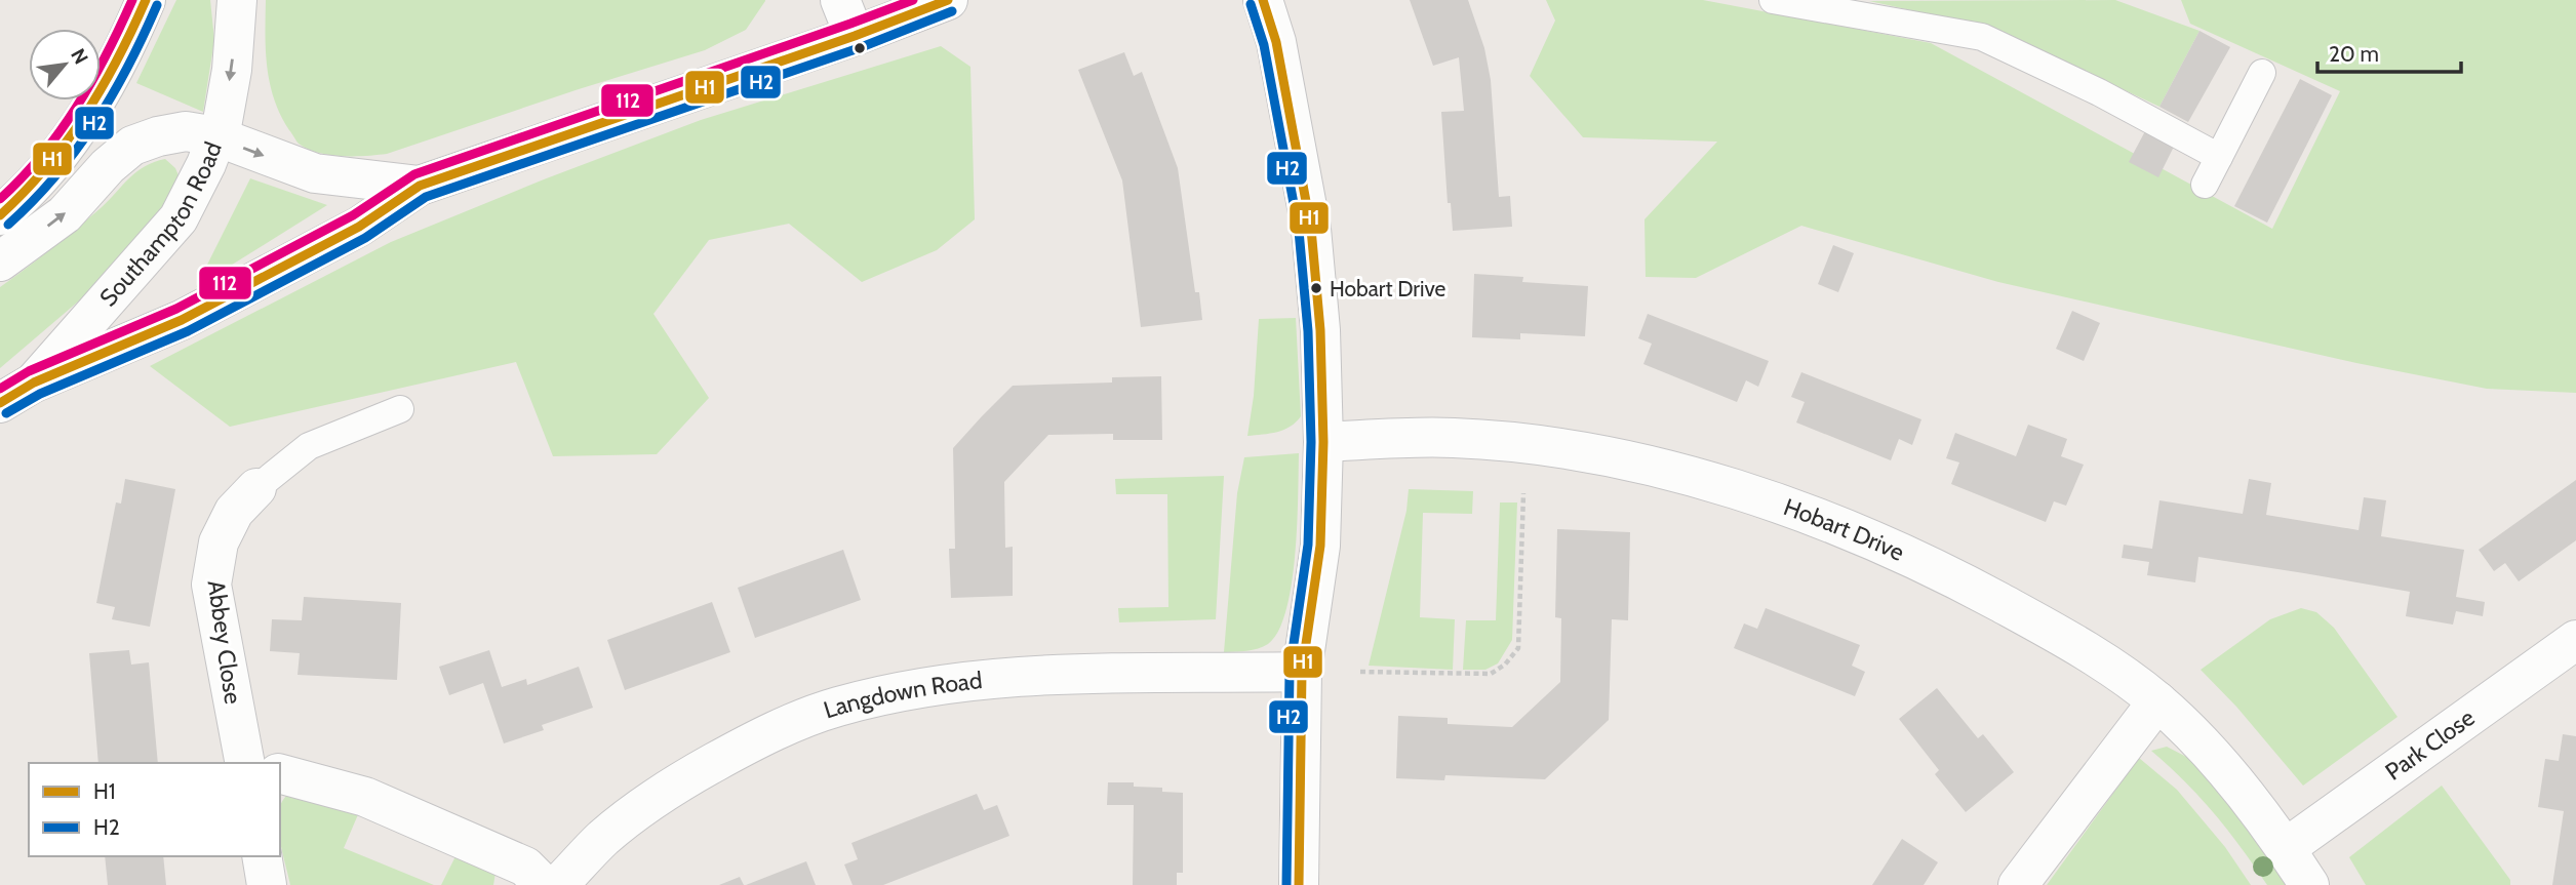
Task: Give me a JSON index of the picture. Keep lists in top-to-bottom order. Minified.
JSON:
{"streets":{"street":["Southampton Road","Hobart Drive","Abbey Close","Langdown Road","Park Close"]},"crossings":[["Hobart Drive","Park Close"]],"places":["Hobart Drive"],"lines":["transit line H1","transit line 112","transit line H2"],"legend":["H1","H2"],"scale_bar":"20 m","north":"top right"}
